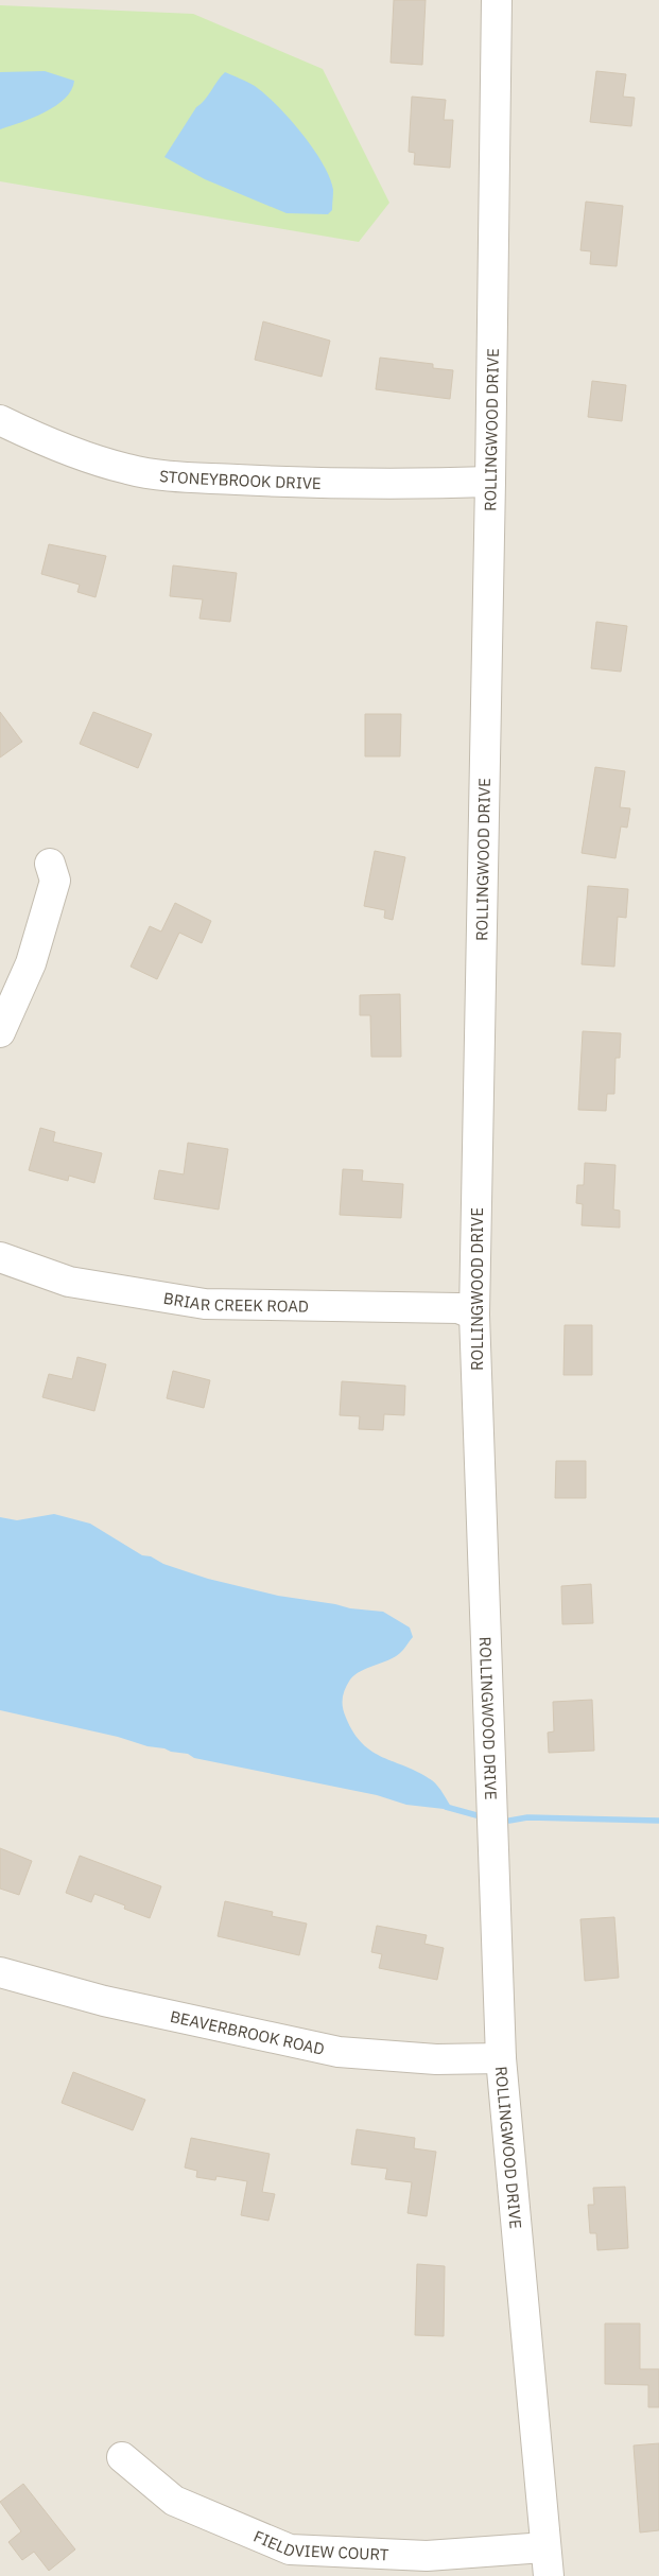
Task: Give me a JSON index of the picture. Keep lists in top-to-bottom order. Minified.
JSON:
{"streets":{"street":["ROLLINGWOOD DRIVE","STONEYBROOK DRIVE","BRIAR CREEK ROAD","BEAVERBROOK ROAD","FIELDVIEW COURT"]},"crossings":[["ROLLINGWOOD DRIVE","STONEYBROOK DRIVE"],["ROLLINGWOOD DRIVE","BRIAR CREEK ROAD"],["ROLLINGWOOD DRIVE","BEAVERBROOK ROAD"],["ROLLINGWOOD DRIVE","FIELDVIEW COURT"]]}
